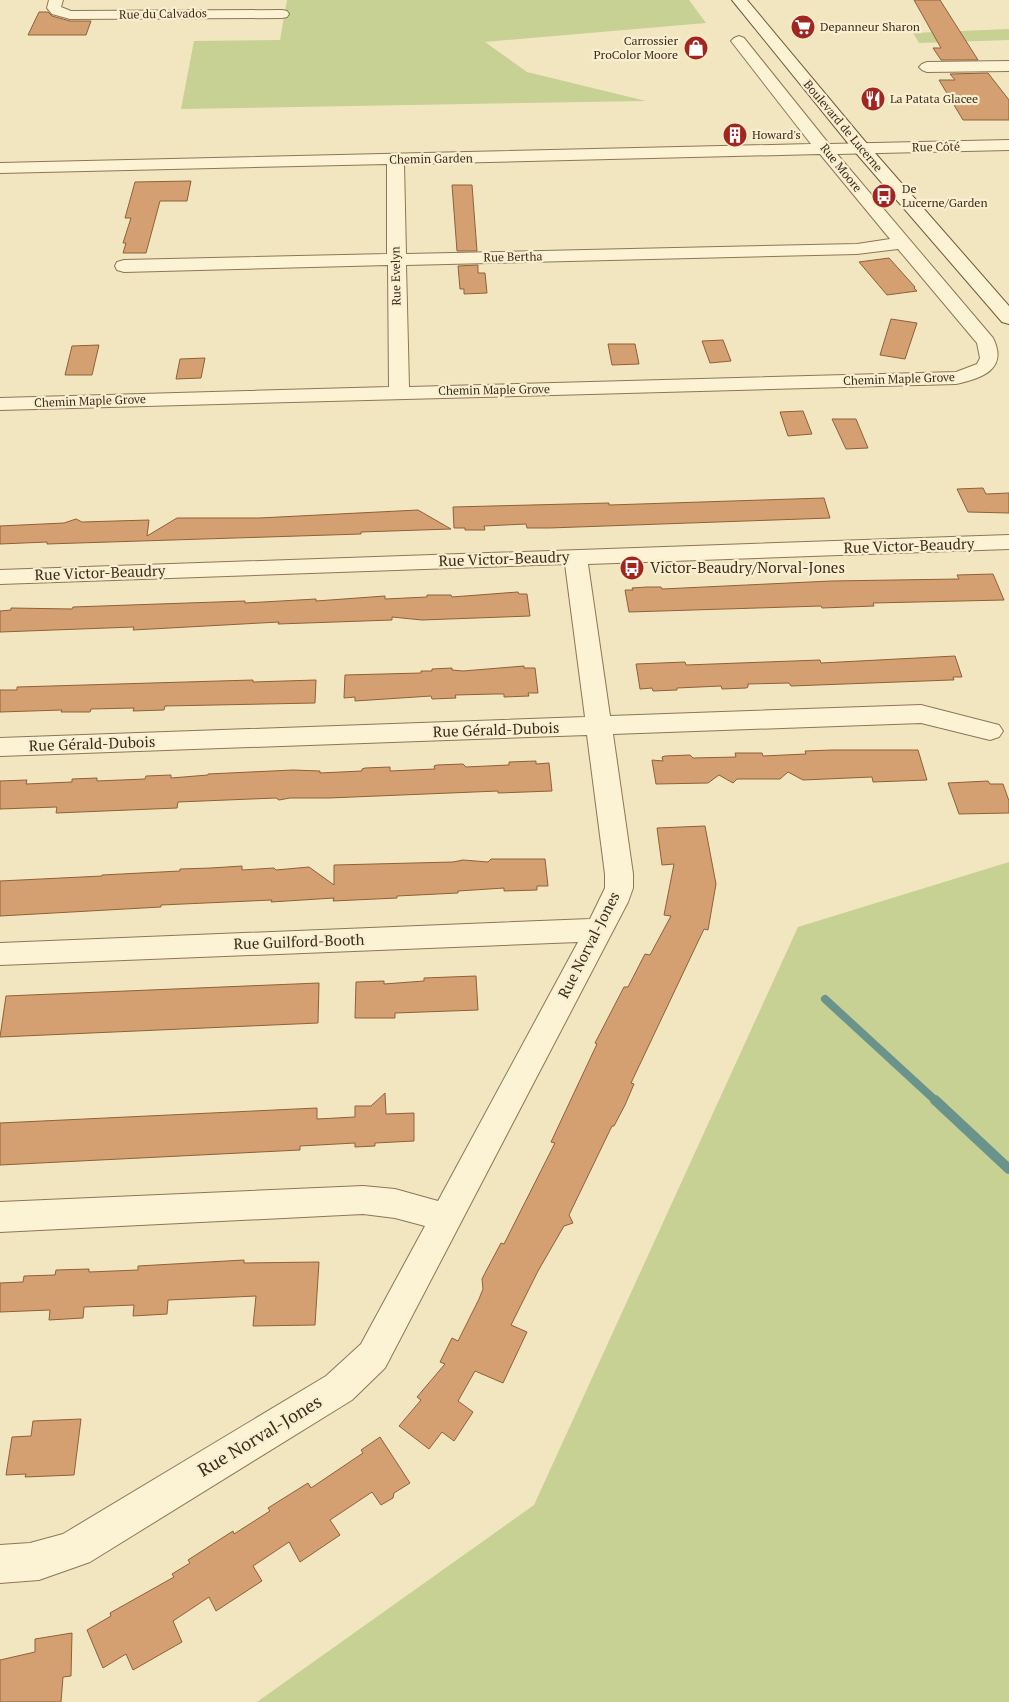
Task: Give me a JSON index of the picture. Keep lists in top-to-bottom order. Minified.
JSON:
{"streets":{"street":["Rue du Calvados","Boulevard de Lucerne","Rue Côté","Chemin Garden","Rue Moore","Rue Bertha","Rue Evelyn","Chemin Maple Grove","Rue Victor-Beaudry","Rue Gérald-Dubois","Rue Guilford-Booth","Rue Norval-Jones"]},"crossings":[["Boulevard de Lucerne","Rue Côté"],["Boulevard de Lucerne","Chemin Garden"],["Rue Côté","Chemin Garden"],["Chemin Garden","Rue Moore"],["Chemin Garden","Rue Evelyn"],["Rue Moore","Rue Bertha"],["Rue Moore","Chemin Maple Grove"],["Rue Bertha","Rue Evelyn"],["Rue Evelyn","Chemin Maple Grove"],["Rue Victor-Beaudry","Rue Norval-Jones"],["Rue Gérald-Dubois","Rue Norval-Jones"],["Rue Guilford-Booth","Rue Norval-Jones"]],"places":{"supermarket":["Depanneur Sharon"],"shop":["Carrossier ProColor Moore"],"restaurant":["La Patata Glacee"],"building":["Howard's"],"bus stop":["De Lucerne/Garden","Victor-Beaudry/Norval-Jones"]}}
